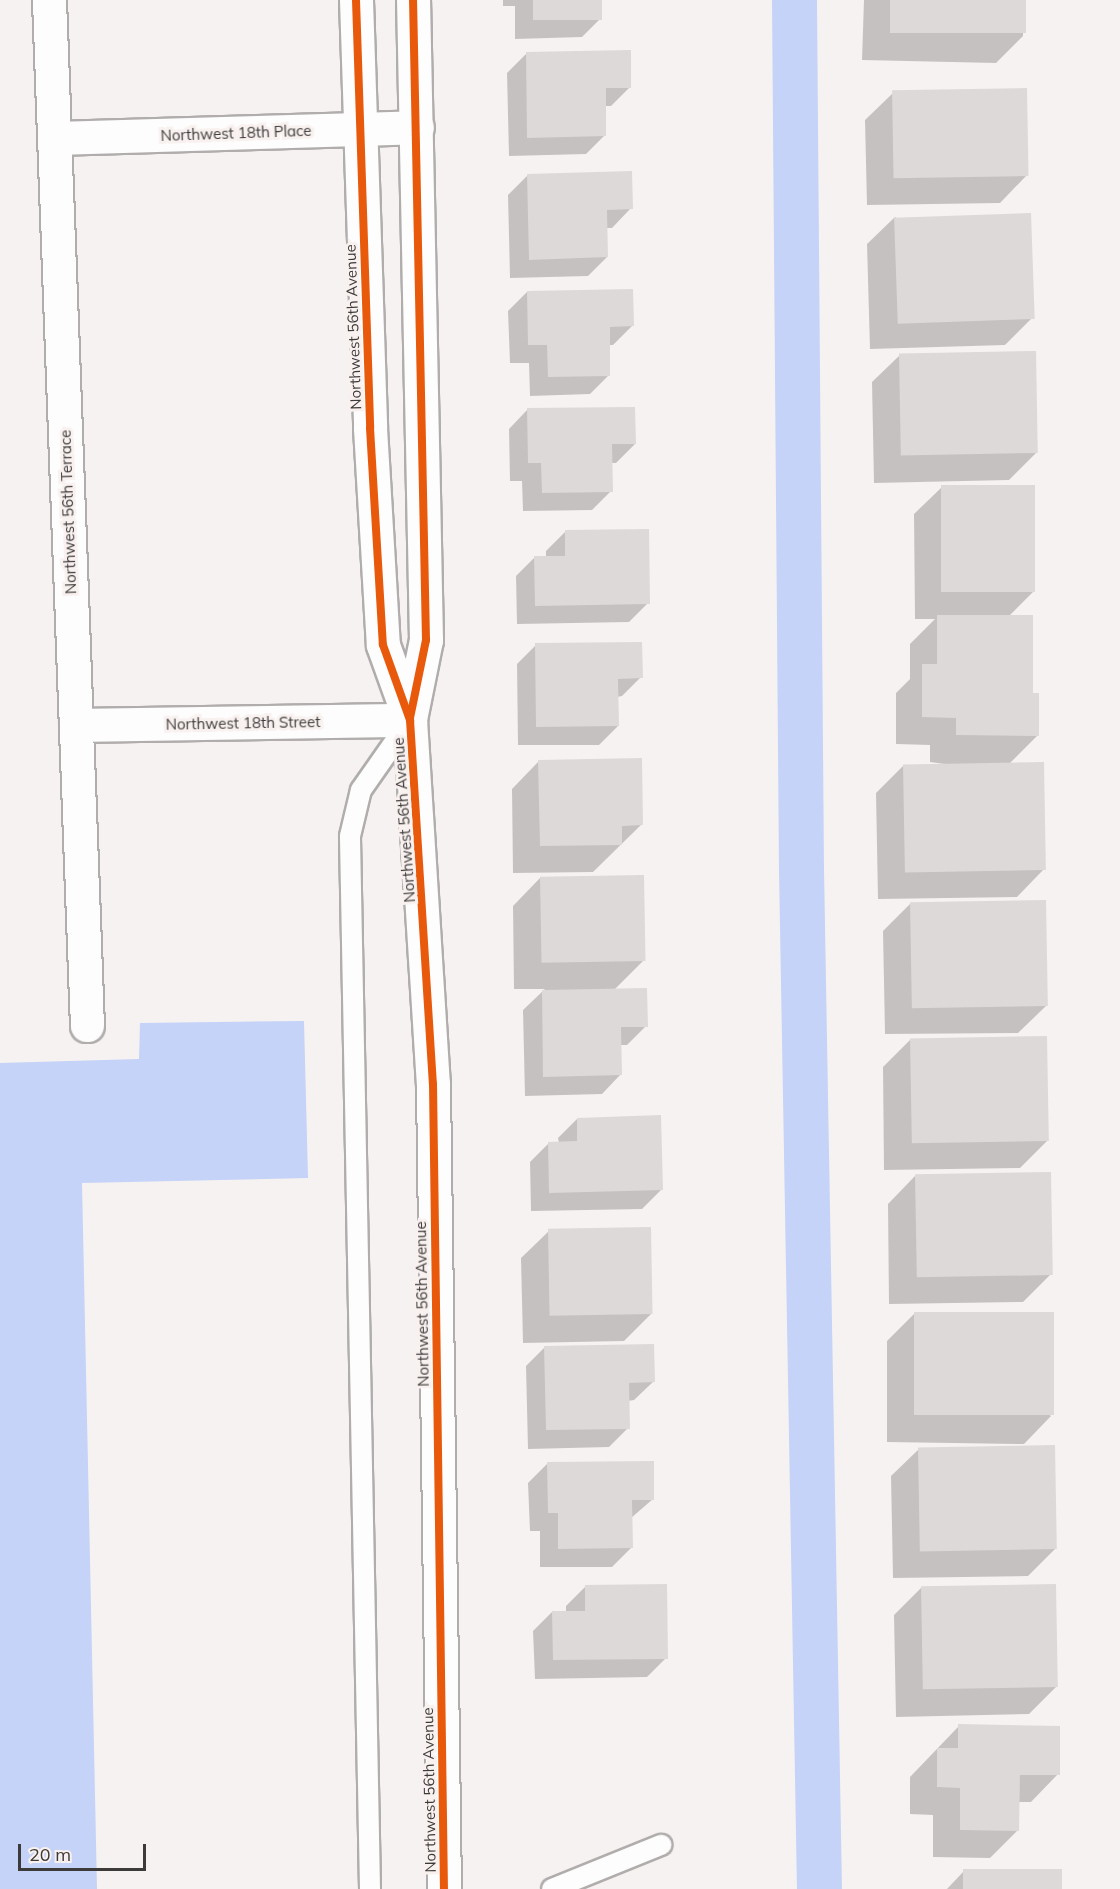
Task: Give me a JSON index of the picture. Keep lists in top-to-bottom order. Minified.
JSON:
{"streets":{"street":["Northwest 18th Place","Northwest 56th Avenue","Northwest 56th Terrace","Northwest 18th Street"]},"crossings":[["Northwest 18th Place","Northwest 56th Avenue"],["Northwest 18th Place","Northwest 56th Terrace"],["Northwest 56th Avenue","Northwest 18th Street"],["Northwest 56th Terrace","Northwest 18th Street"]],"scale_bar":"20 m"}
